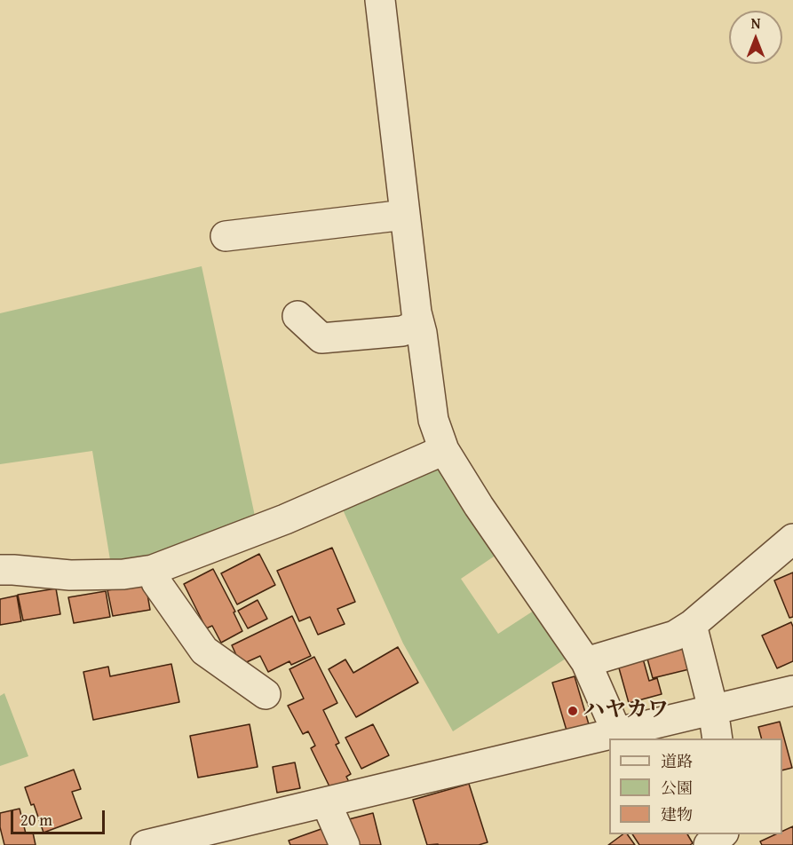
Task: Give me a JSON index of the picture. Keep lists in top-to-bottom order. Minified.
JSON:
{"places":["ハヤカワ"],"legend":["道路","公園","建物"],"scale_bar":"20 m","north":"top"}
